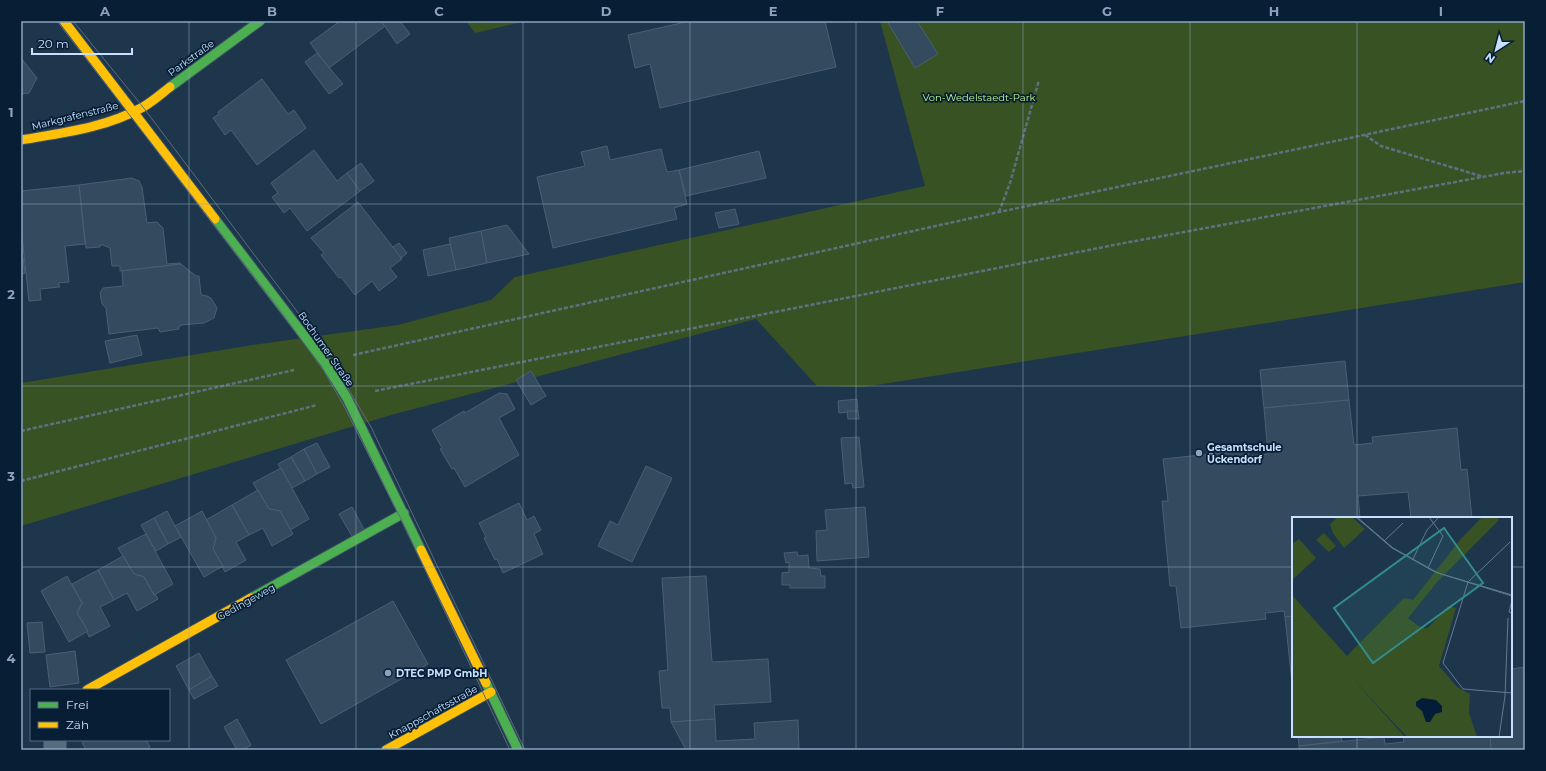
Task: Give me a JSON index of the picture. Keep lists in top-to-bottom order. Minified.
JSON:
{"streets":{"main road":["Parkstraße","Markgrafenstraße","Bochumer Straße","Gedingeweg","Knappschaftsstraße"]},"crossings":[["Parkstraße","Markgrafenstraße"],["Parkstraße","Bochumer Straße"],["Markgrafenstraße","Bochumer Straße"],["Bochumer Straße","Gedingeweg"],["Bochumer Straße","Knappschaftsstraße"]],"parks":["Von-Wedelstaedt-Park"],"places":["Gesamtschule Ückendorf","DTEC PMP GmbH"],"legend":["Frei","Zäh"],"scale_bar":"20 m","north":"bottom left","grid":{"columns":["A","B","C","D","E","F","G","H","I"],"rows":["1","2","3","4"]}}
